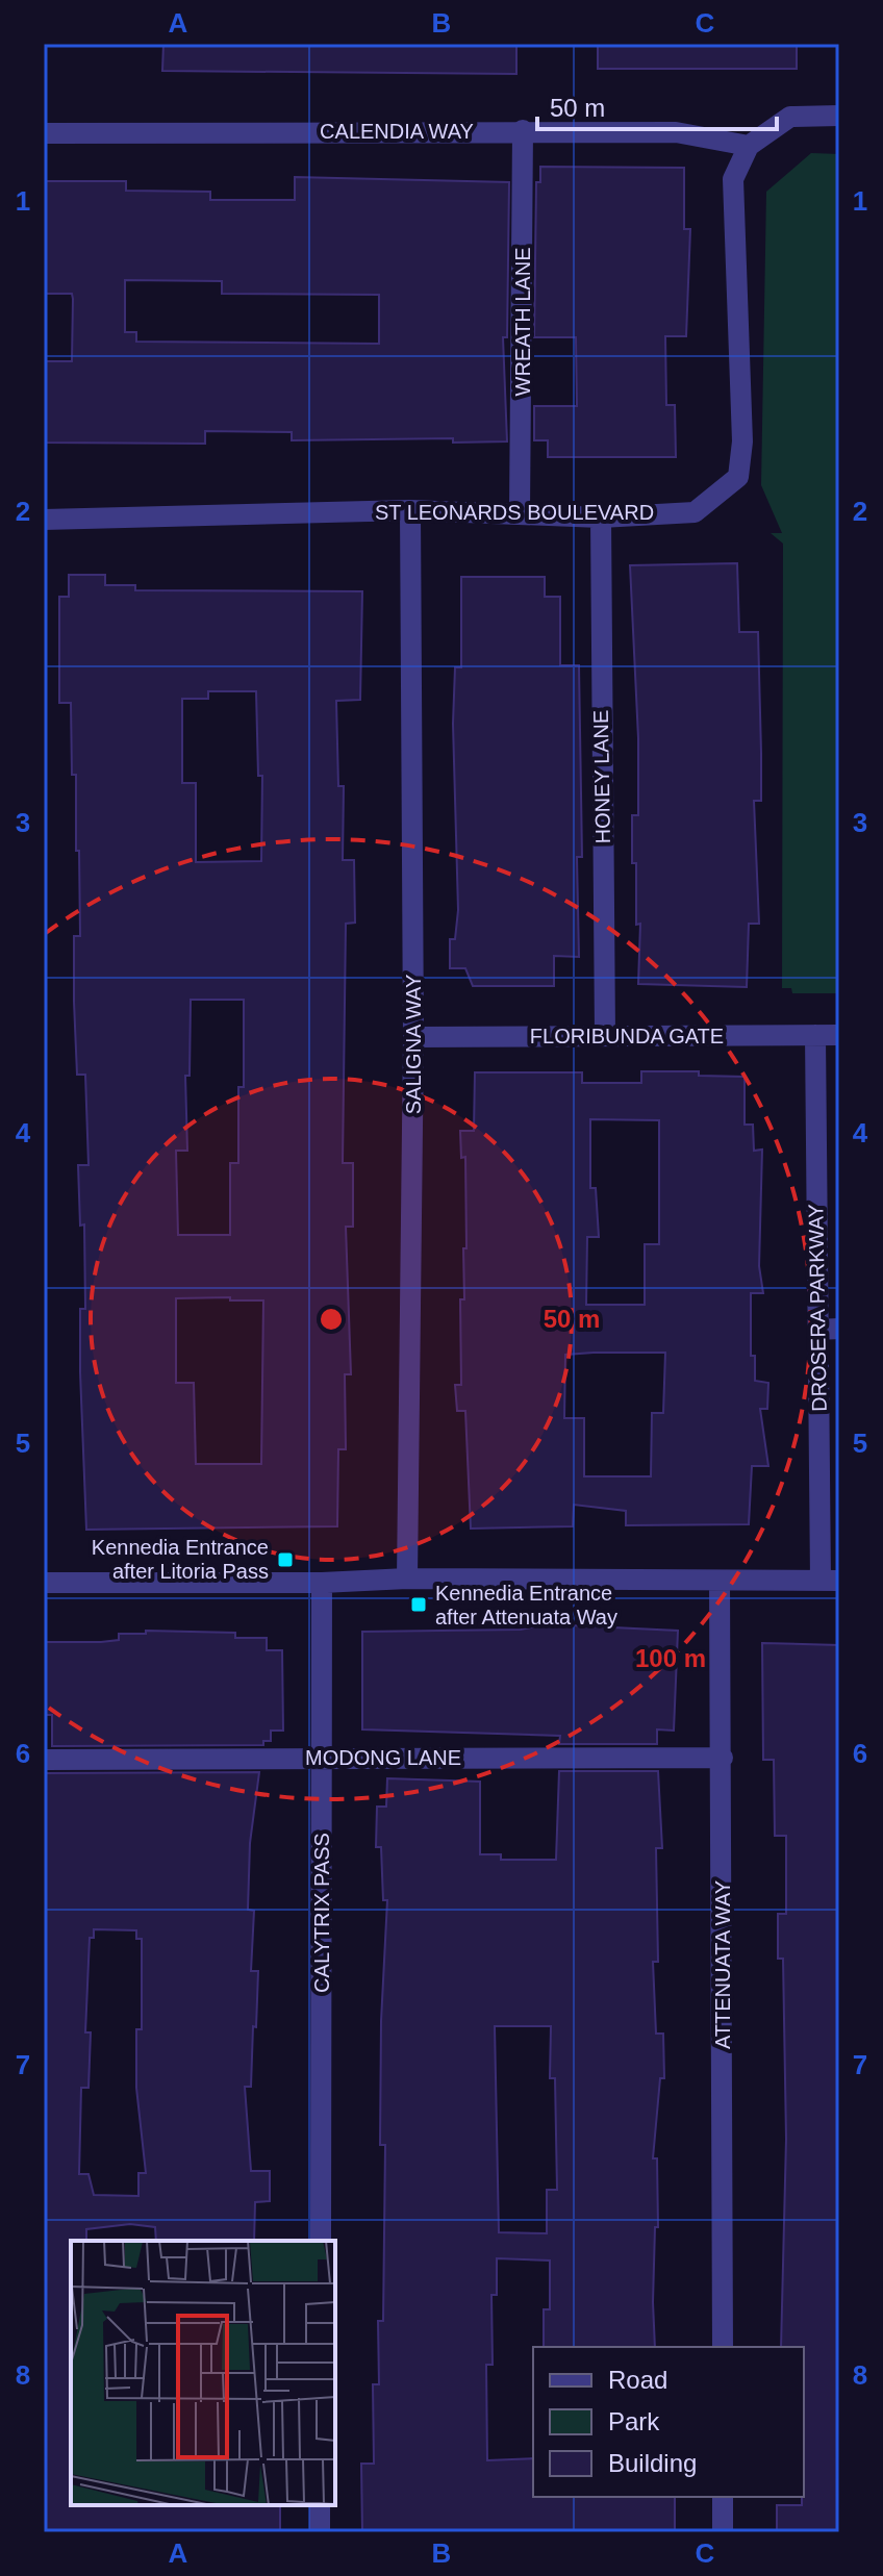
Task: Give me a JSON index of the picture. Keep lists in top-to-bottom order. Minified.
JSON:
{"streets":{"street":["CALENDIA WAY","WREATH LANE","ST LEONARDS BOULEVARD","HONEY LANE","FLORIBUNDA GATE","SALIGNA WAY","DROSERA PARKWAY","MODONG LANE","CALYTRIX PASS","ATTENUATA WAY"]},"crossings":[["CALENDIA WAY","WREATH LANE"],["CALENDIA WAY","ST LEONARDS BOULEVARD"],["WREATH LANE","ST LEONARDS BOULEVARD"],["ST LEONARDS BOULEVARD","HONEY LANE"],["ST LEONARDS BOULEVARD","SALIGNA WAY"],["HONEY LANE","FLORIBUNDA GATE"],["FLORIBUNDA GATE","SALIGNA WAY"],["FLORIBUNDA GATE","DROSERA PARKWAY"],["MODONG LANE","CALYTRIX PASS"],["MODONG LANE","ATTENUATA WAY"]],"places":{"transit":["Kennedia Entrance after Litoria Pass","Kennedia Entrance after Attenuata Way"]},"legend":["Road","Park","Building"],"scale_bar":"50 m","grid":{"columns":["A","B","C"],"rows":["1","2","3","4","5","6","7","8"]},"rings":["50 m","100 m"]}
